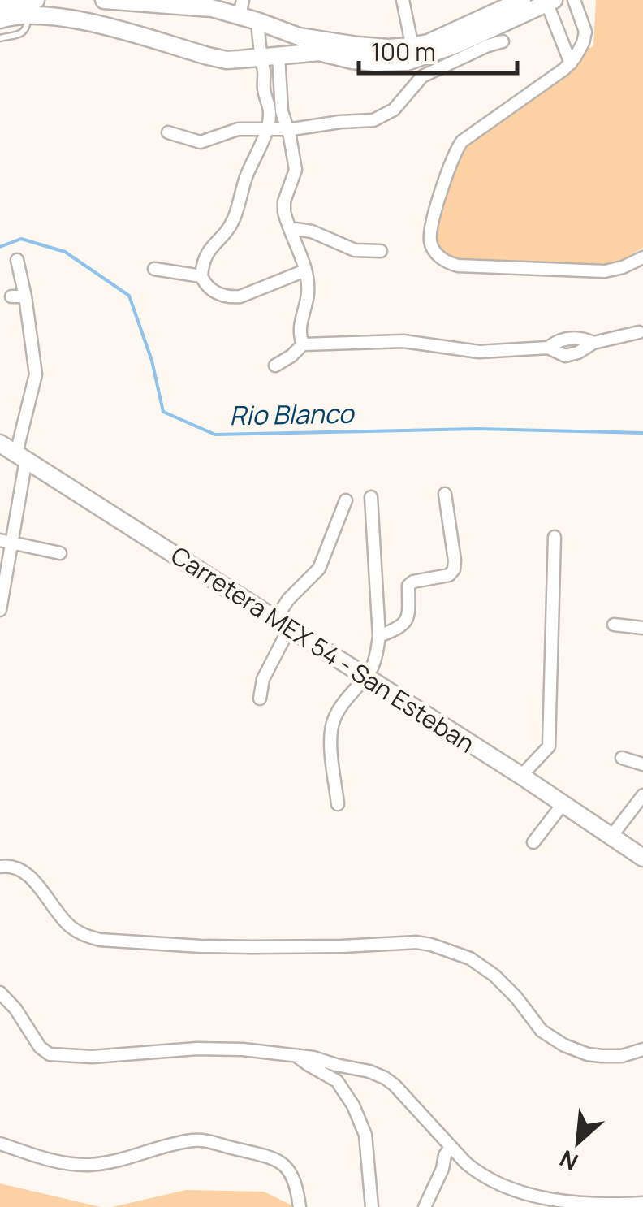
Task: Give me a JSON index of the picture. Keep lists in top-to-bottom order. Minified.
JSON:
{"streets":{"main road":["Carretera MEX 54 - San Esteban"]},"water":["Rio Blanco"],"scale_bar":"100 m","north":"bottom left"}
